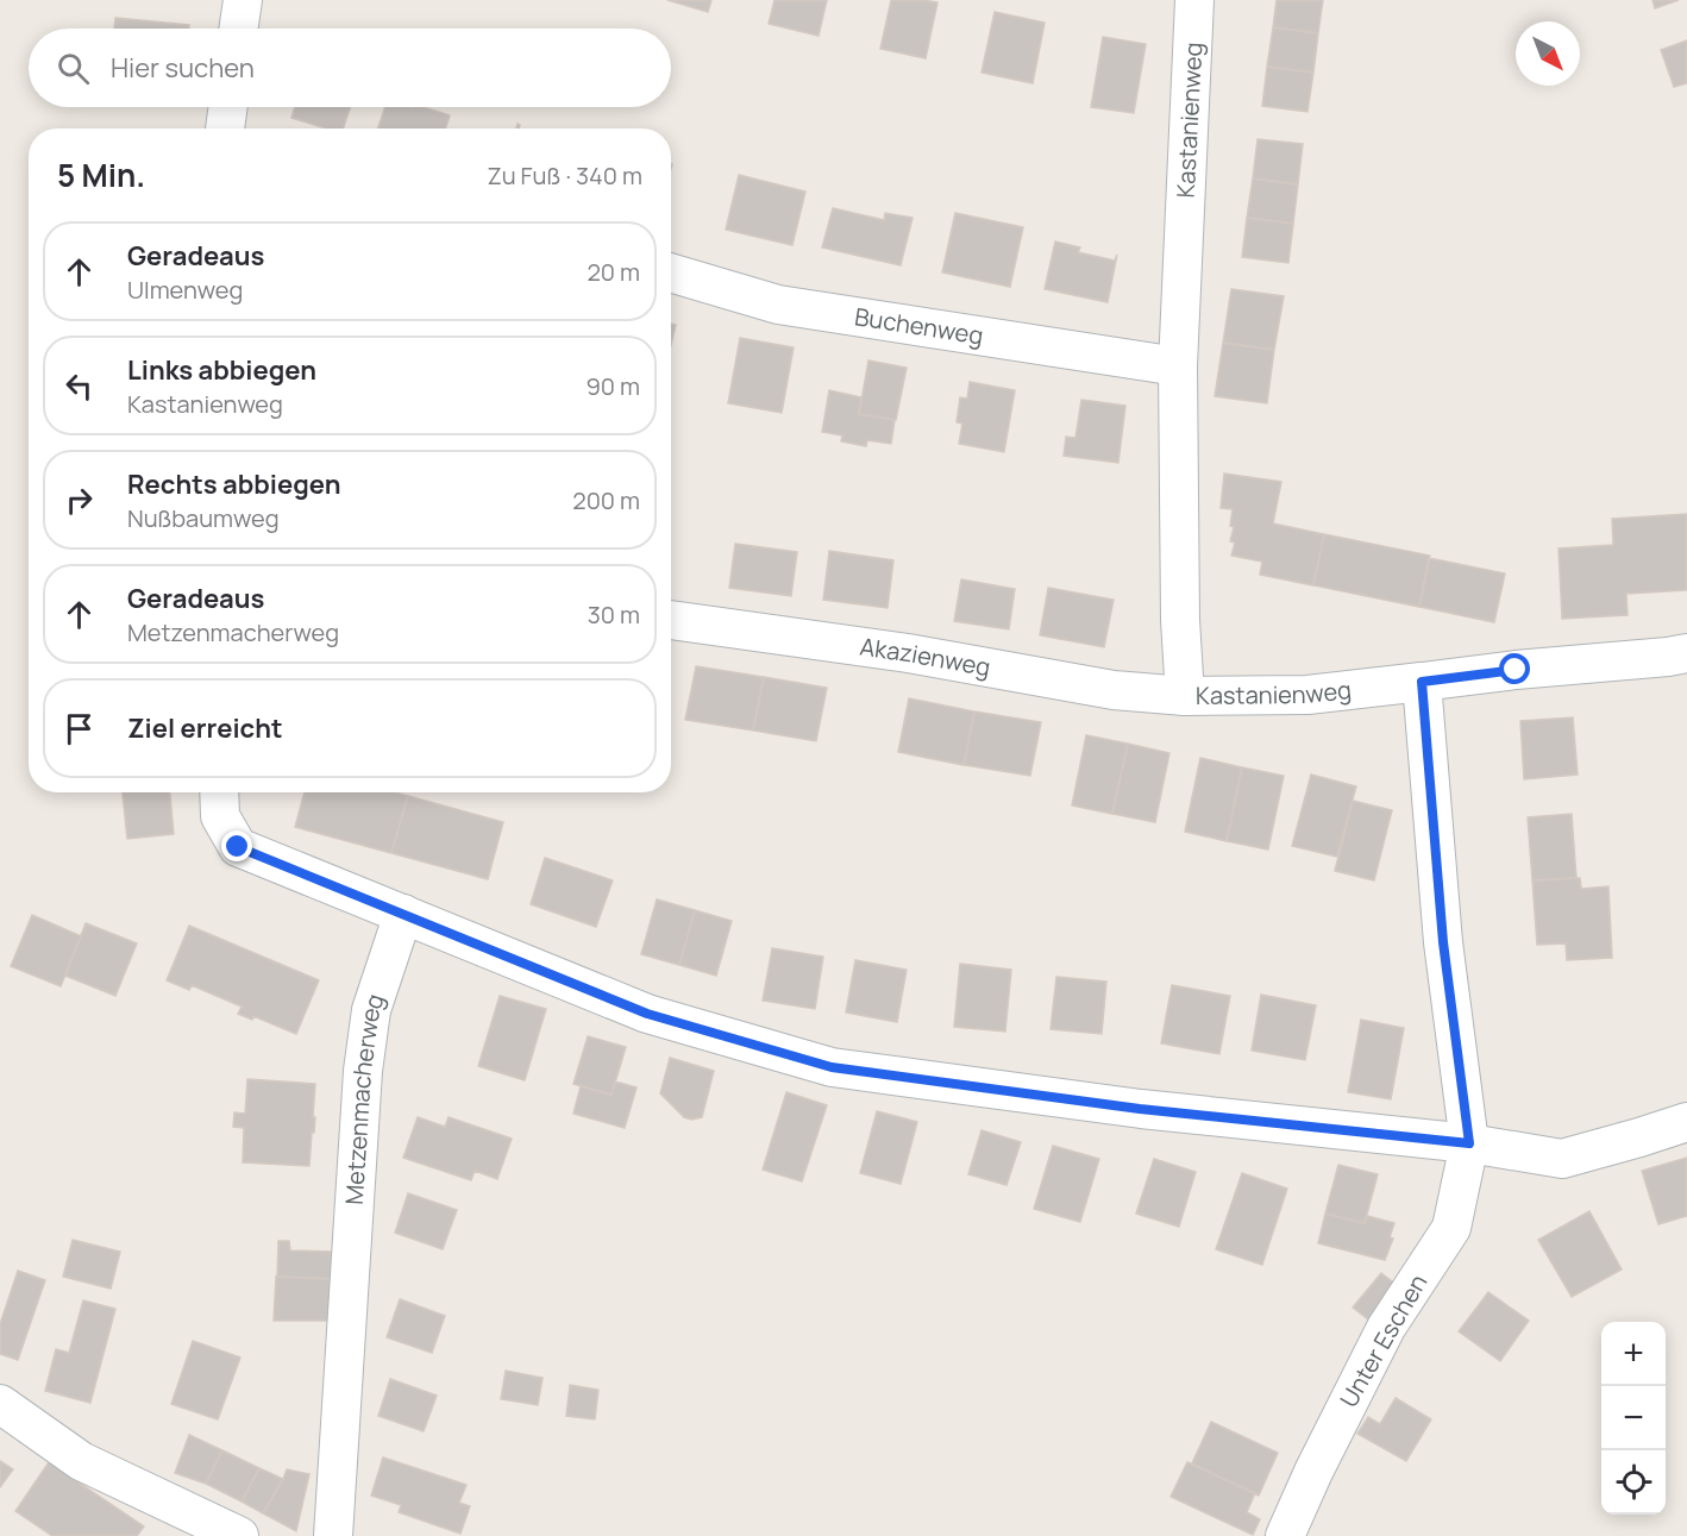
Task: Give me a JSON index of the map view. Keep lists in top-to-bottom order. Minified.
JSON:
{"streets":{"street":["Kastanienweg","Buchenweg","Akazienweg","Metzenmacherweg","Unter Eschen"]},"crossings":[["Kastanienweg","Buchenweg"],["Kastanienweg","Akazienweg"]],"north":"bottom right","page":{"search":"Hier suchen","heading":["5 Min.","Zu Fuß · 340 m"],"list":[["Geradeaus","Ulmenweg","20 m"],["Links abbiegen","Kastanienweg","90 m"],["Rechts abbiegen","Nußbaumweg","200 m"],["Geradeaus","Metzenmacherweg","30 m"],"Ziel erreicht"],"map_buttons":["+","−"]}}
